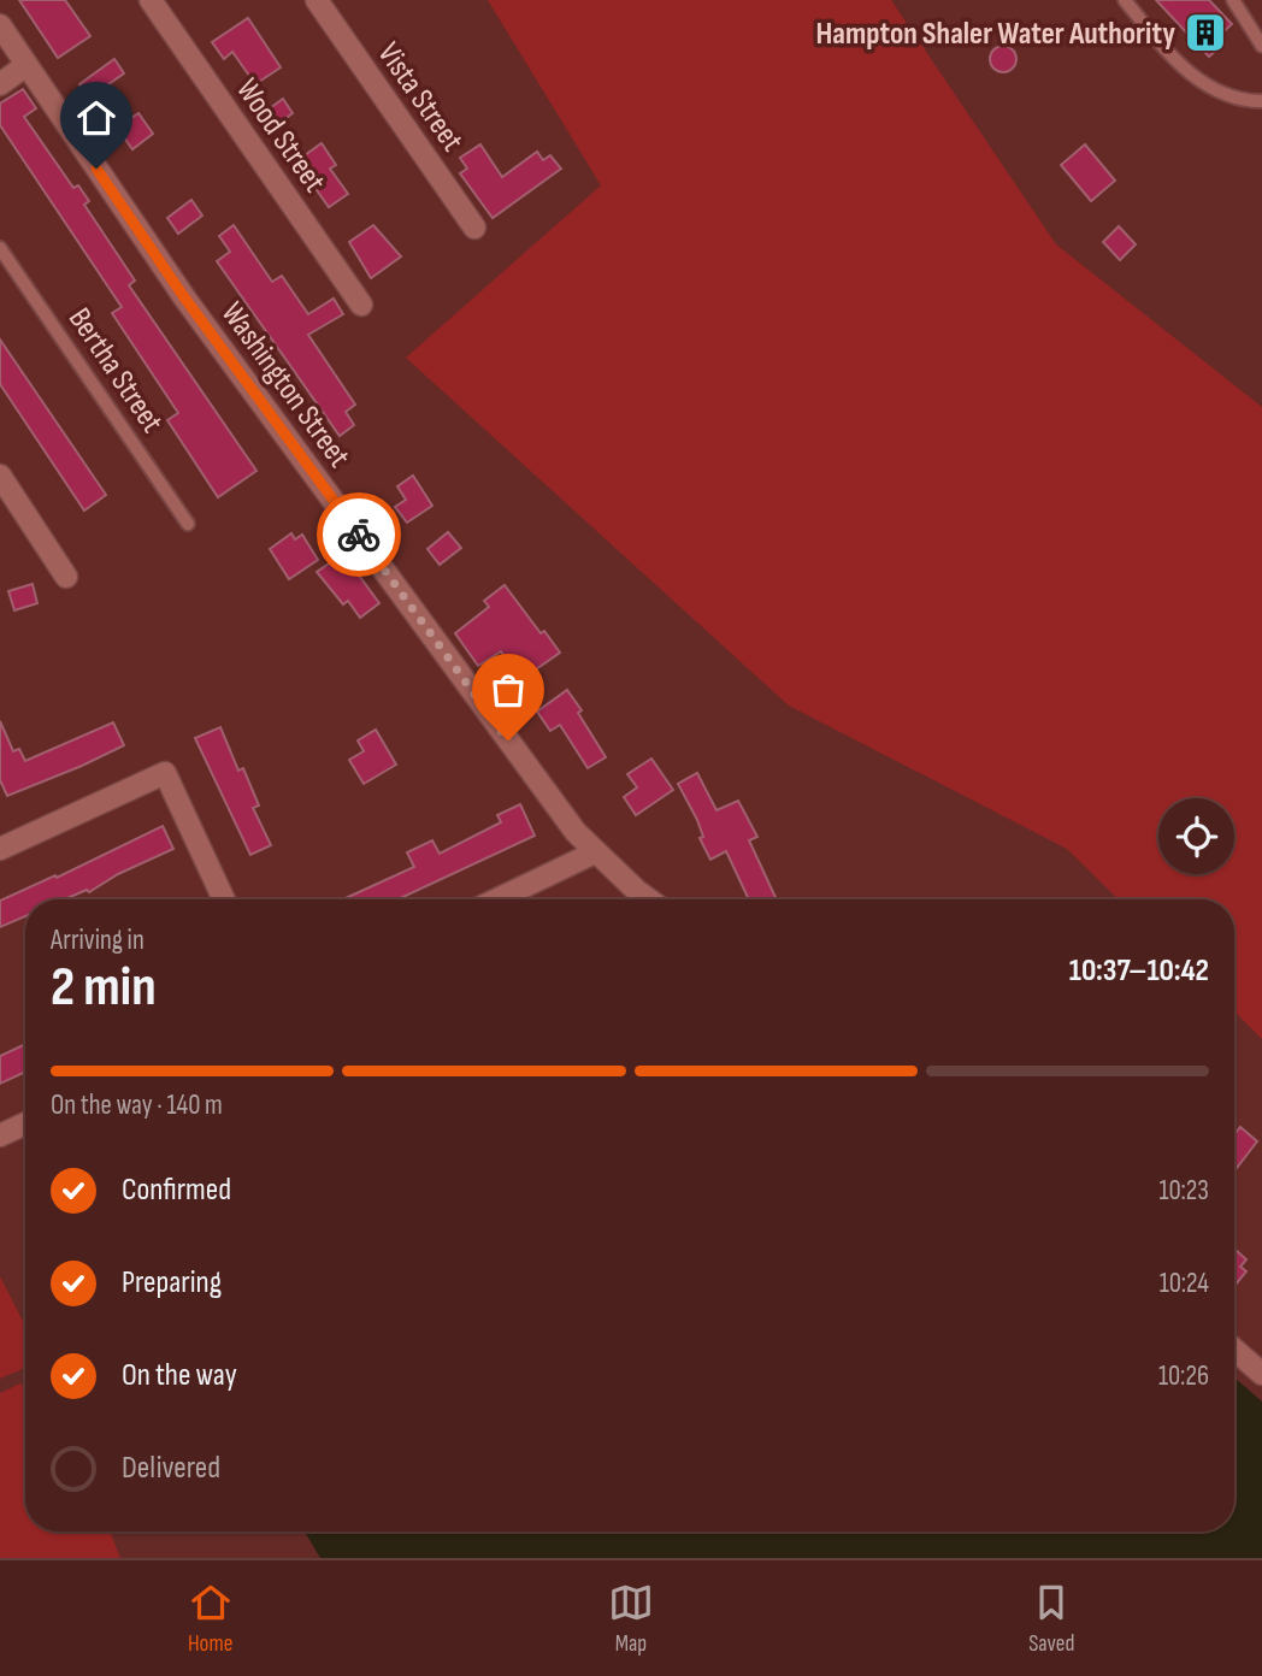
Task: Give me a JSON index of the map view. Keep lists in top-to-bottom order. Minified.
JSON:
{"streets":{"street":["Vista Street","Wood Street","Washington Street"],"lane":["Bertha Street"]},"places":{"building":["Hampton Shaler Water Authority"]},"page":{"heading":["2 min","Arriving in","10:37–10:42"],"bar":"On the way · 140 m","list":[["Confirmed","10:23"],["Preparing","10:24"],["On the way","10:26"],"Delivered"],"tabs":["Home","Map","Saved"]}}
